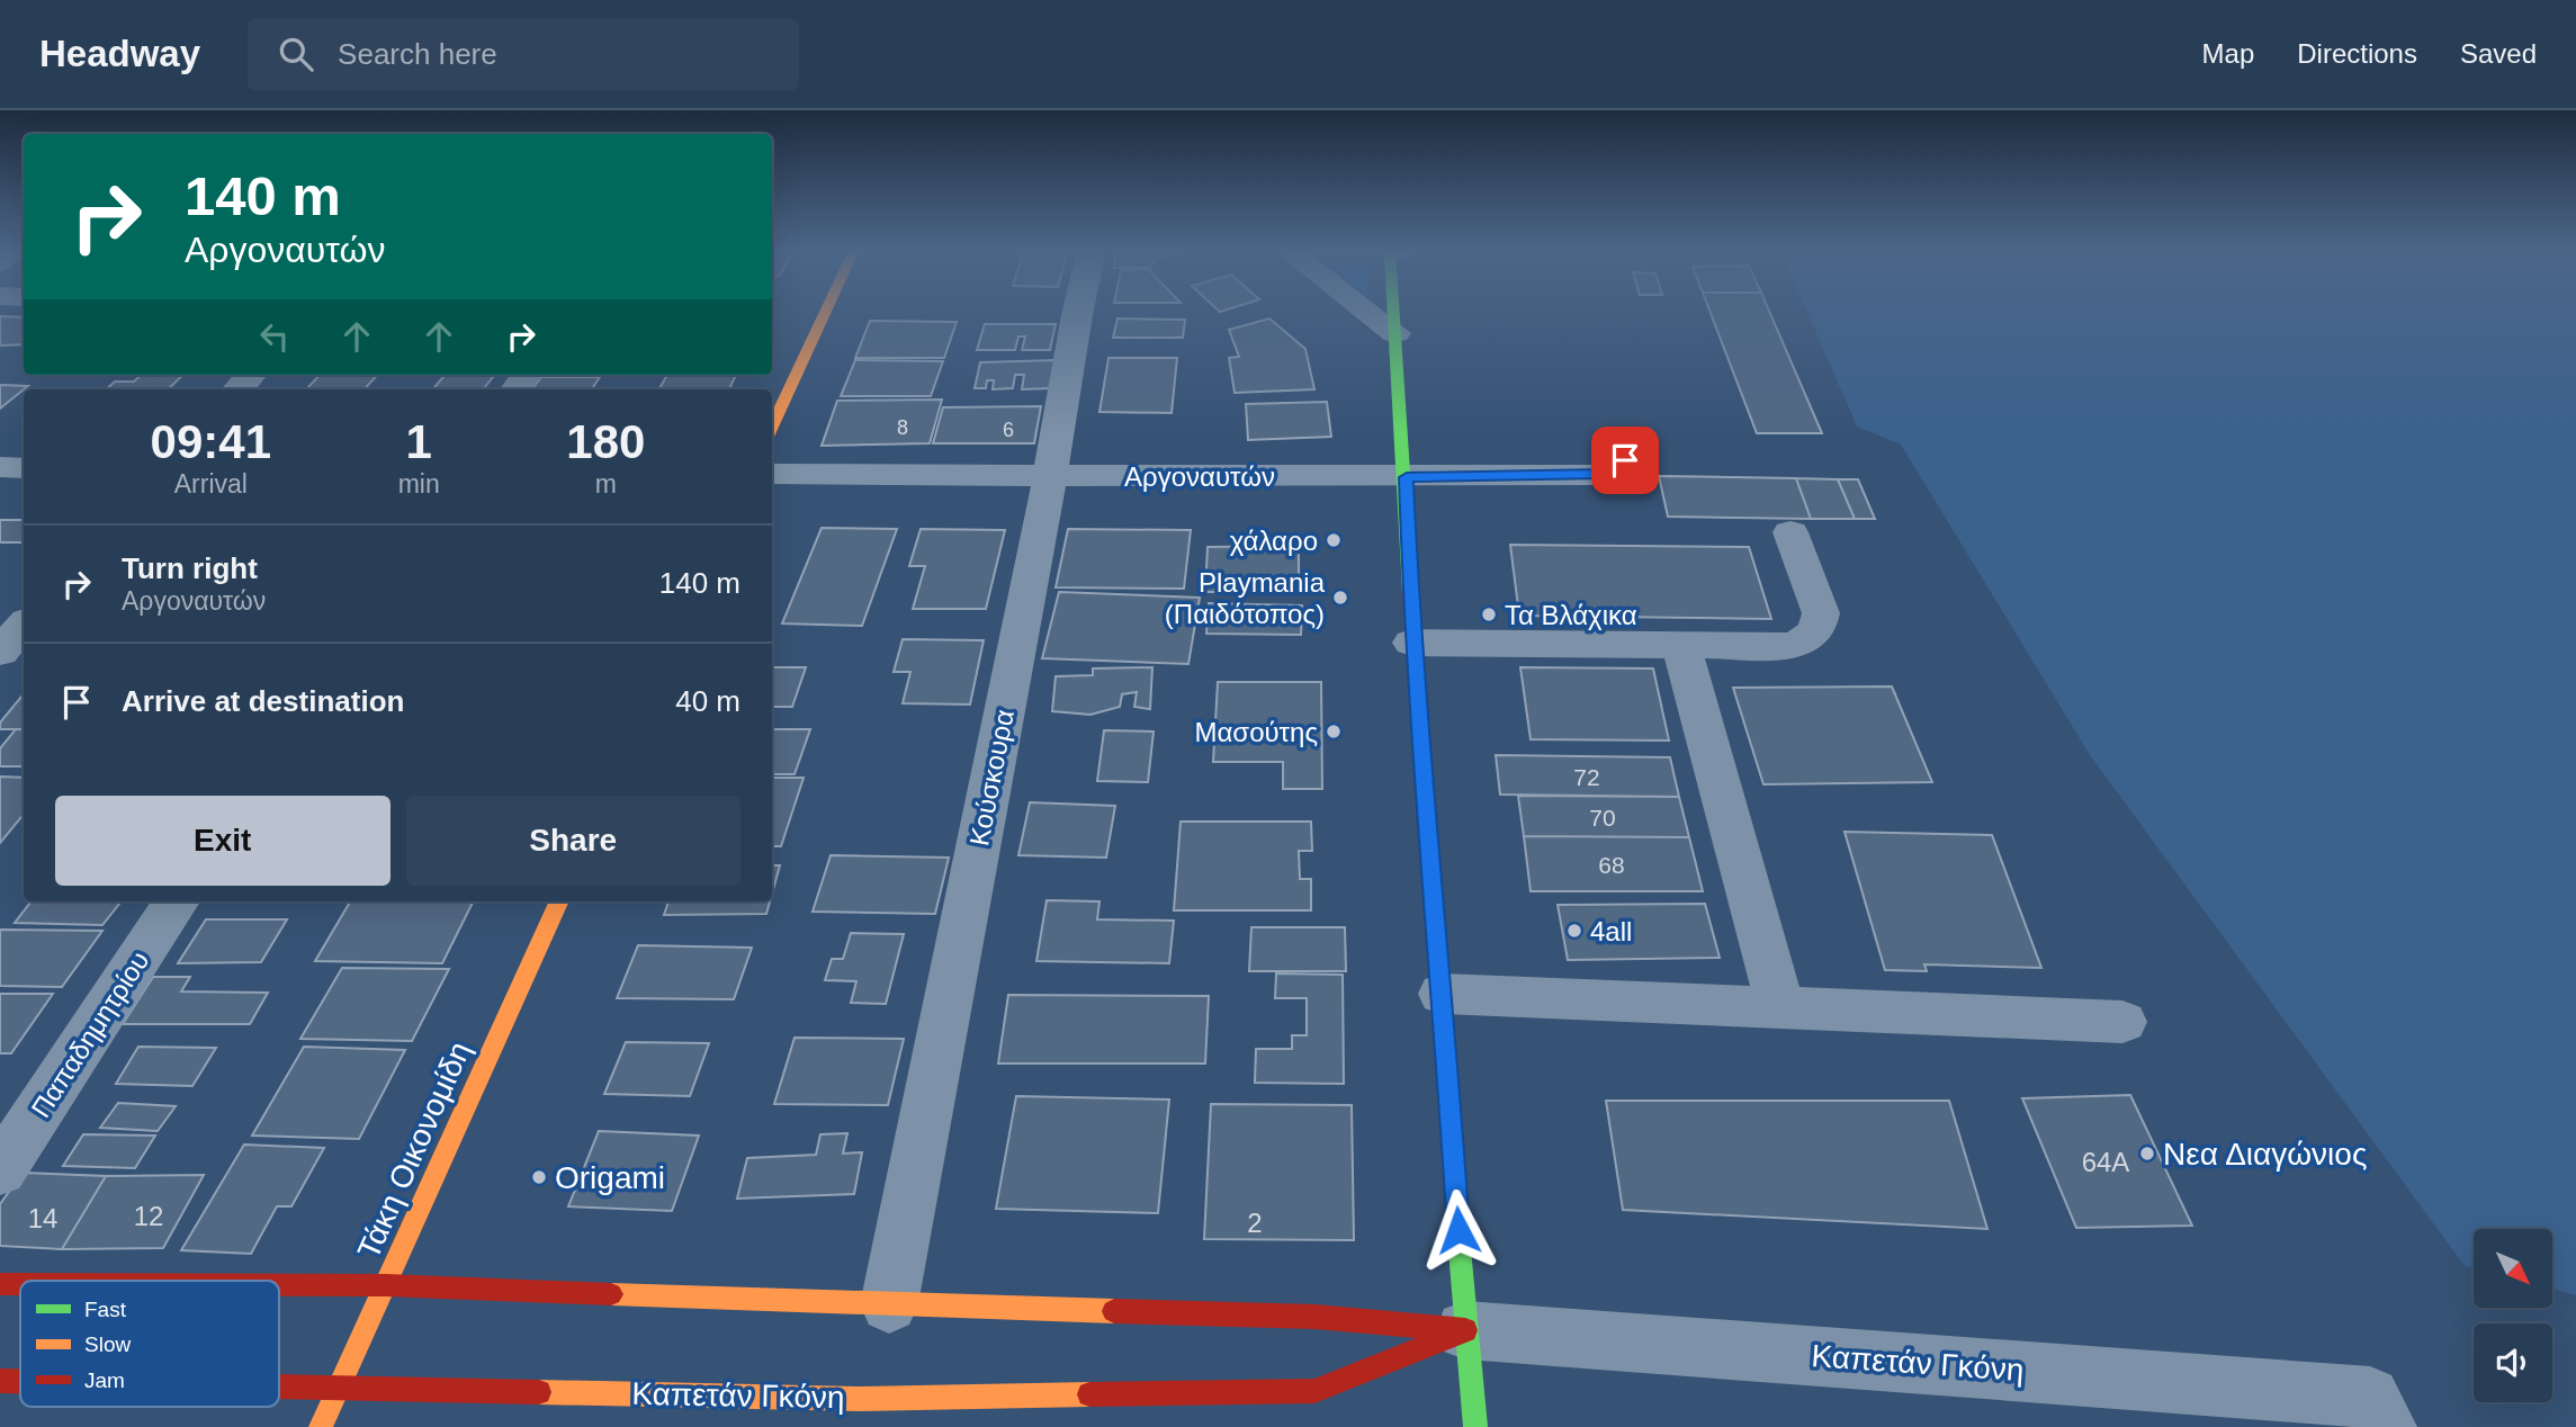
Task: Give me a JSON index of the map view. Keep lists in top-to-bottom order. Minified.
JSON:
{"streets":{"main road":["Τάκη Οικονομίδη","Καπετάν Γκόνη"],"street":["Αργοναυτών","Κούσκουρα","Παπαδημητρίου"]},"crossings":[["Αργοναυτών","Κούσκουρα"],["Κούσκουρα","Καπετάν Γκόνη"],["Τάκη Οικονομίδη","Καπετάν Γκόνη"]],"places":["χάλαρο","Playmania (Παιδότοπος)","Τα Βλάχικα","Μασούτης","4all","Νεα Διαγώνιος","Origami"],"house_numbers":["8","6","72","70","68","64A","12","14","2"],"legend":["Fast","Slow","Jam"],"north":"bottom right","page":{"header":"Headway","search":"Search here","nav":["Map","Directions","Saved"],"turn":["140 m","Αργοναυτών"],"eta":["09:41","Arrival","1","min","180","m"],"list":[{"name":"Turn right","note":"Αργοναυτών","value":"140 m"},{"name":"Arrive at destination","value":"40 m"}],"buttons":["Exit","Share"]}}
